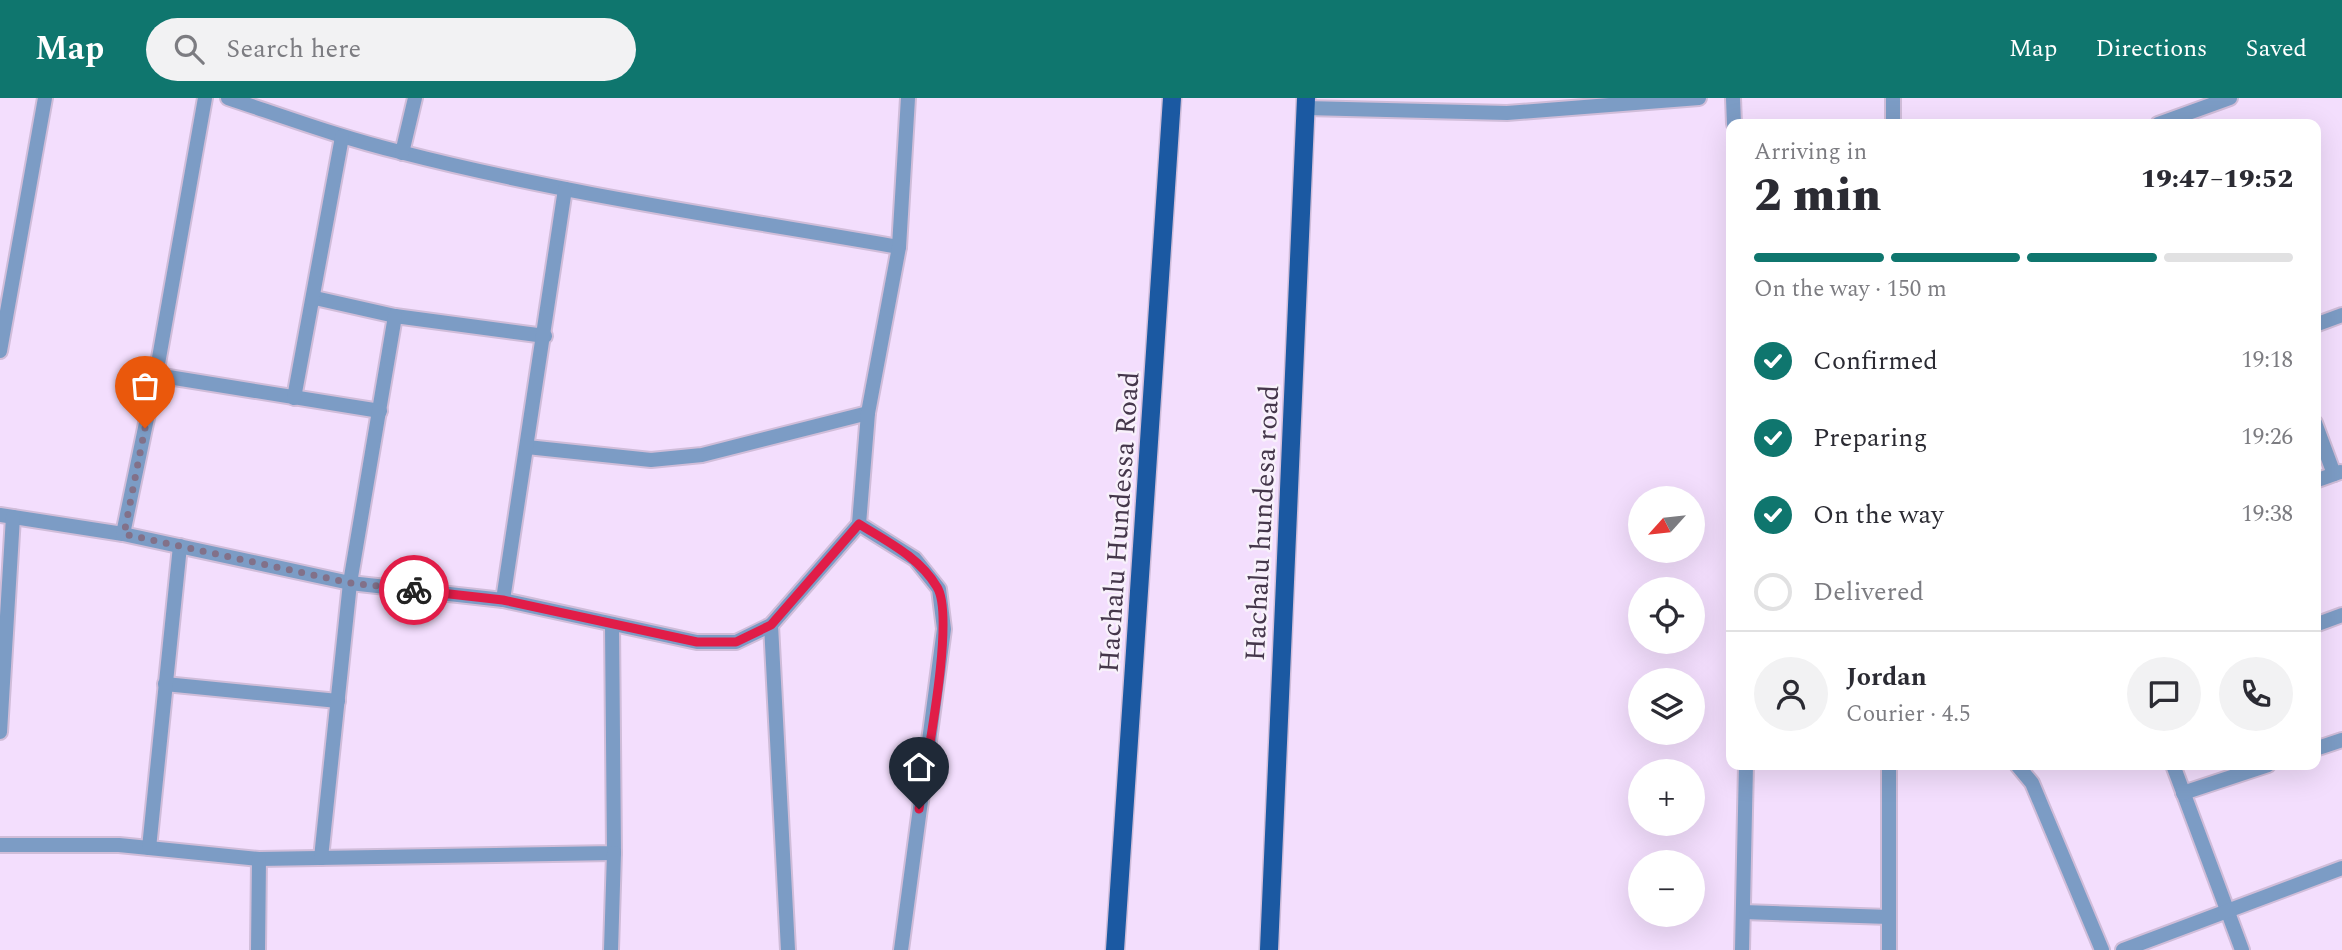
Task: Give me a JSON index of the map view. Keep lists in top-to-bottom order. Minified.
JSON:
{"streets":{"main road":["Hachalu Hundessa Road","Hachalu hundesa road"]},"north":"bottom left","page":{"header":"Map","search":"Search here","nav":["Map","Directions","Saved"],"heading":["2 min","Arriving in","19:47–19:52"],"panel":["Jordan","Courier · 4.5"],"bar":"On the way · 150 m","list":[["Confirmed","19:18"],["Preparing","19:26"],["On the way","19:38"],"Delivered"],"map_buttons":["+","−"]}}
